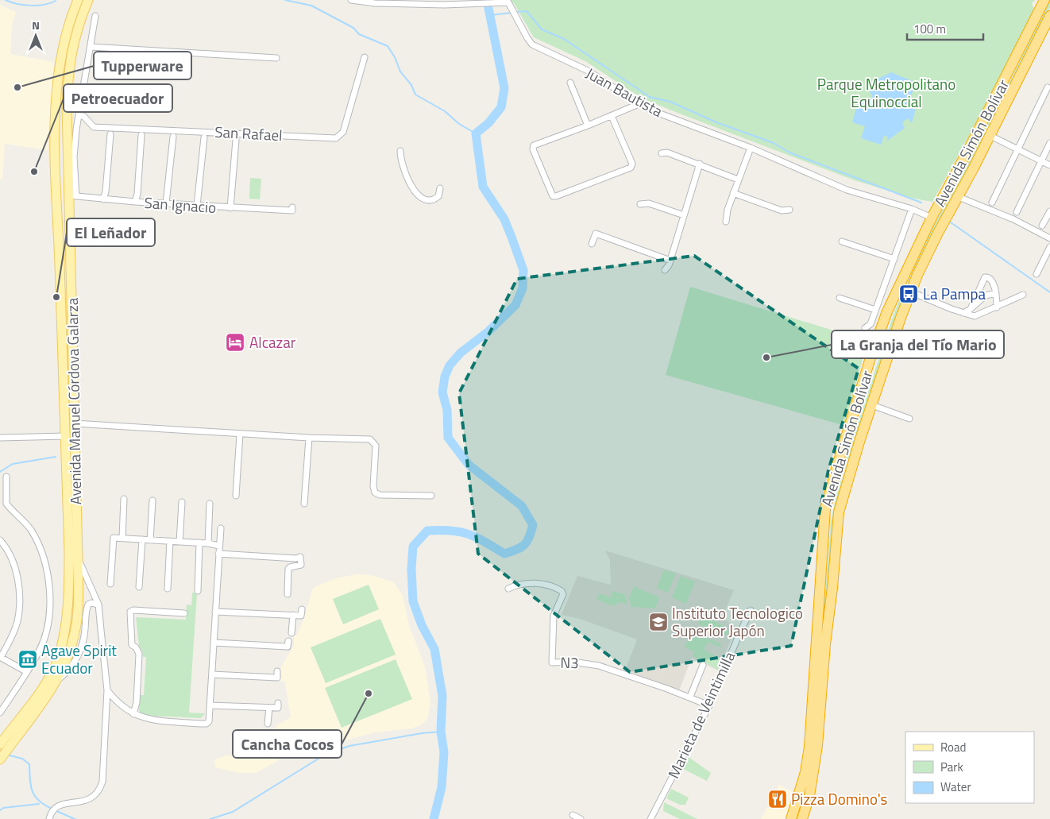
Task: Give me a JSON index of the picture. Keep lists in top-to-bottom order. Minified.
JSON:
{"streets":{"highway":["Avenida Simón Bolívar"],"main road":["Avenida Manuel Córdova Galarza"],"street":["Juan Bautista","San Rafael","San Ignacio","N3","Marieta de Veintimilla"]},"crossings":[["Juan Bautista","Avenida Simón Bolívar"],["San Ignacio","Avenida Manuel Córdova Galarza"],["N3","Marieta de Veintimilla"]],"parks":["Parque Metropolitano Equinoccial"],"places":{"other":["Tupperware","Petroecuador","El Leñador","La Granja del Tío Mario","Cancha Cocos"],"bus stop":["La Pampa"],"hotel":["Alcazar"],"school or university":["Instituto Tecnologico Superior Japón"],"museum":["Agave Spirit Ecuador"],"restaurant":["Pizza Domino's"]},"legend":["Road","Park","Water"],"scale_bar":"100 m","north":"top"}
